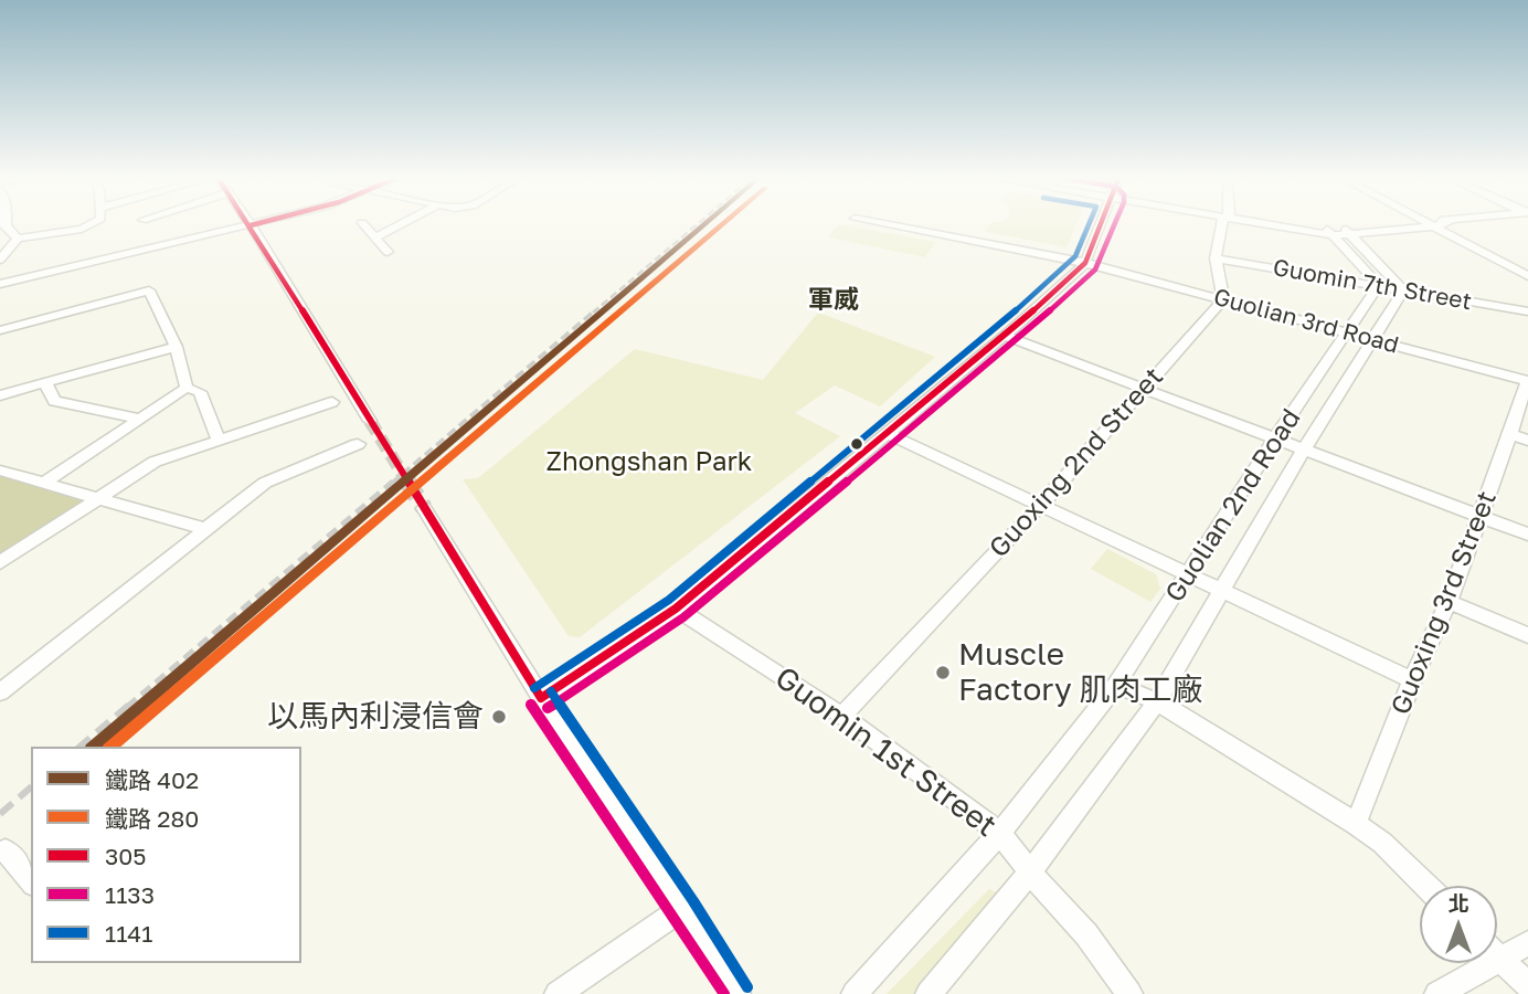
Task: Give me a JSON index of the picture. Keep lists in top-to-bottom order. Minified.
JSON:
{"streets":{"street":["Guomin 7th Street","Guolian 3rd Road","Guoxing 2nd Street","Guolian 2nd Road","Guoxing 3rd Street","Guomin 1st Street"]},"crossings":[["Guomin 7th Street","Guolian 2nd Road"],["Guolian 3rd Road","Guoxing 2nd Street"],["Guolian 3rd Road","Guolian 2nd Road"],["Guolian 3rd Road","Guoxing 3rd Street"],["Guoxing 2nd Street","Guomin 1st Street"],["Guolian 2nd Road","Guomin 1st Street"]],"districts":["軍威"],"parks":["Zhongshan Park"],"places":["Muscle Factory 肌肉工廠","以馬內利浸信會"],"lines":["rail line 402","rail line 280","transit line 305","transit line 1133","transit line 1141"],"legend":["鐵路 402","鐵路 280","305","1133","1141"],"north":"top"}
